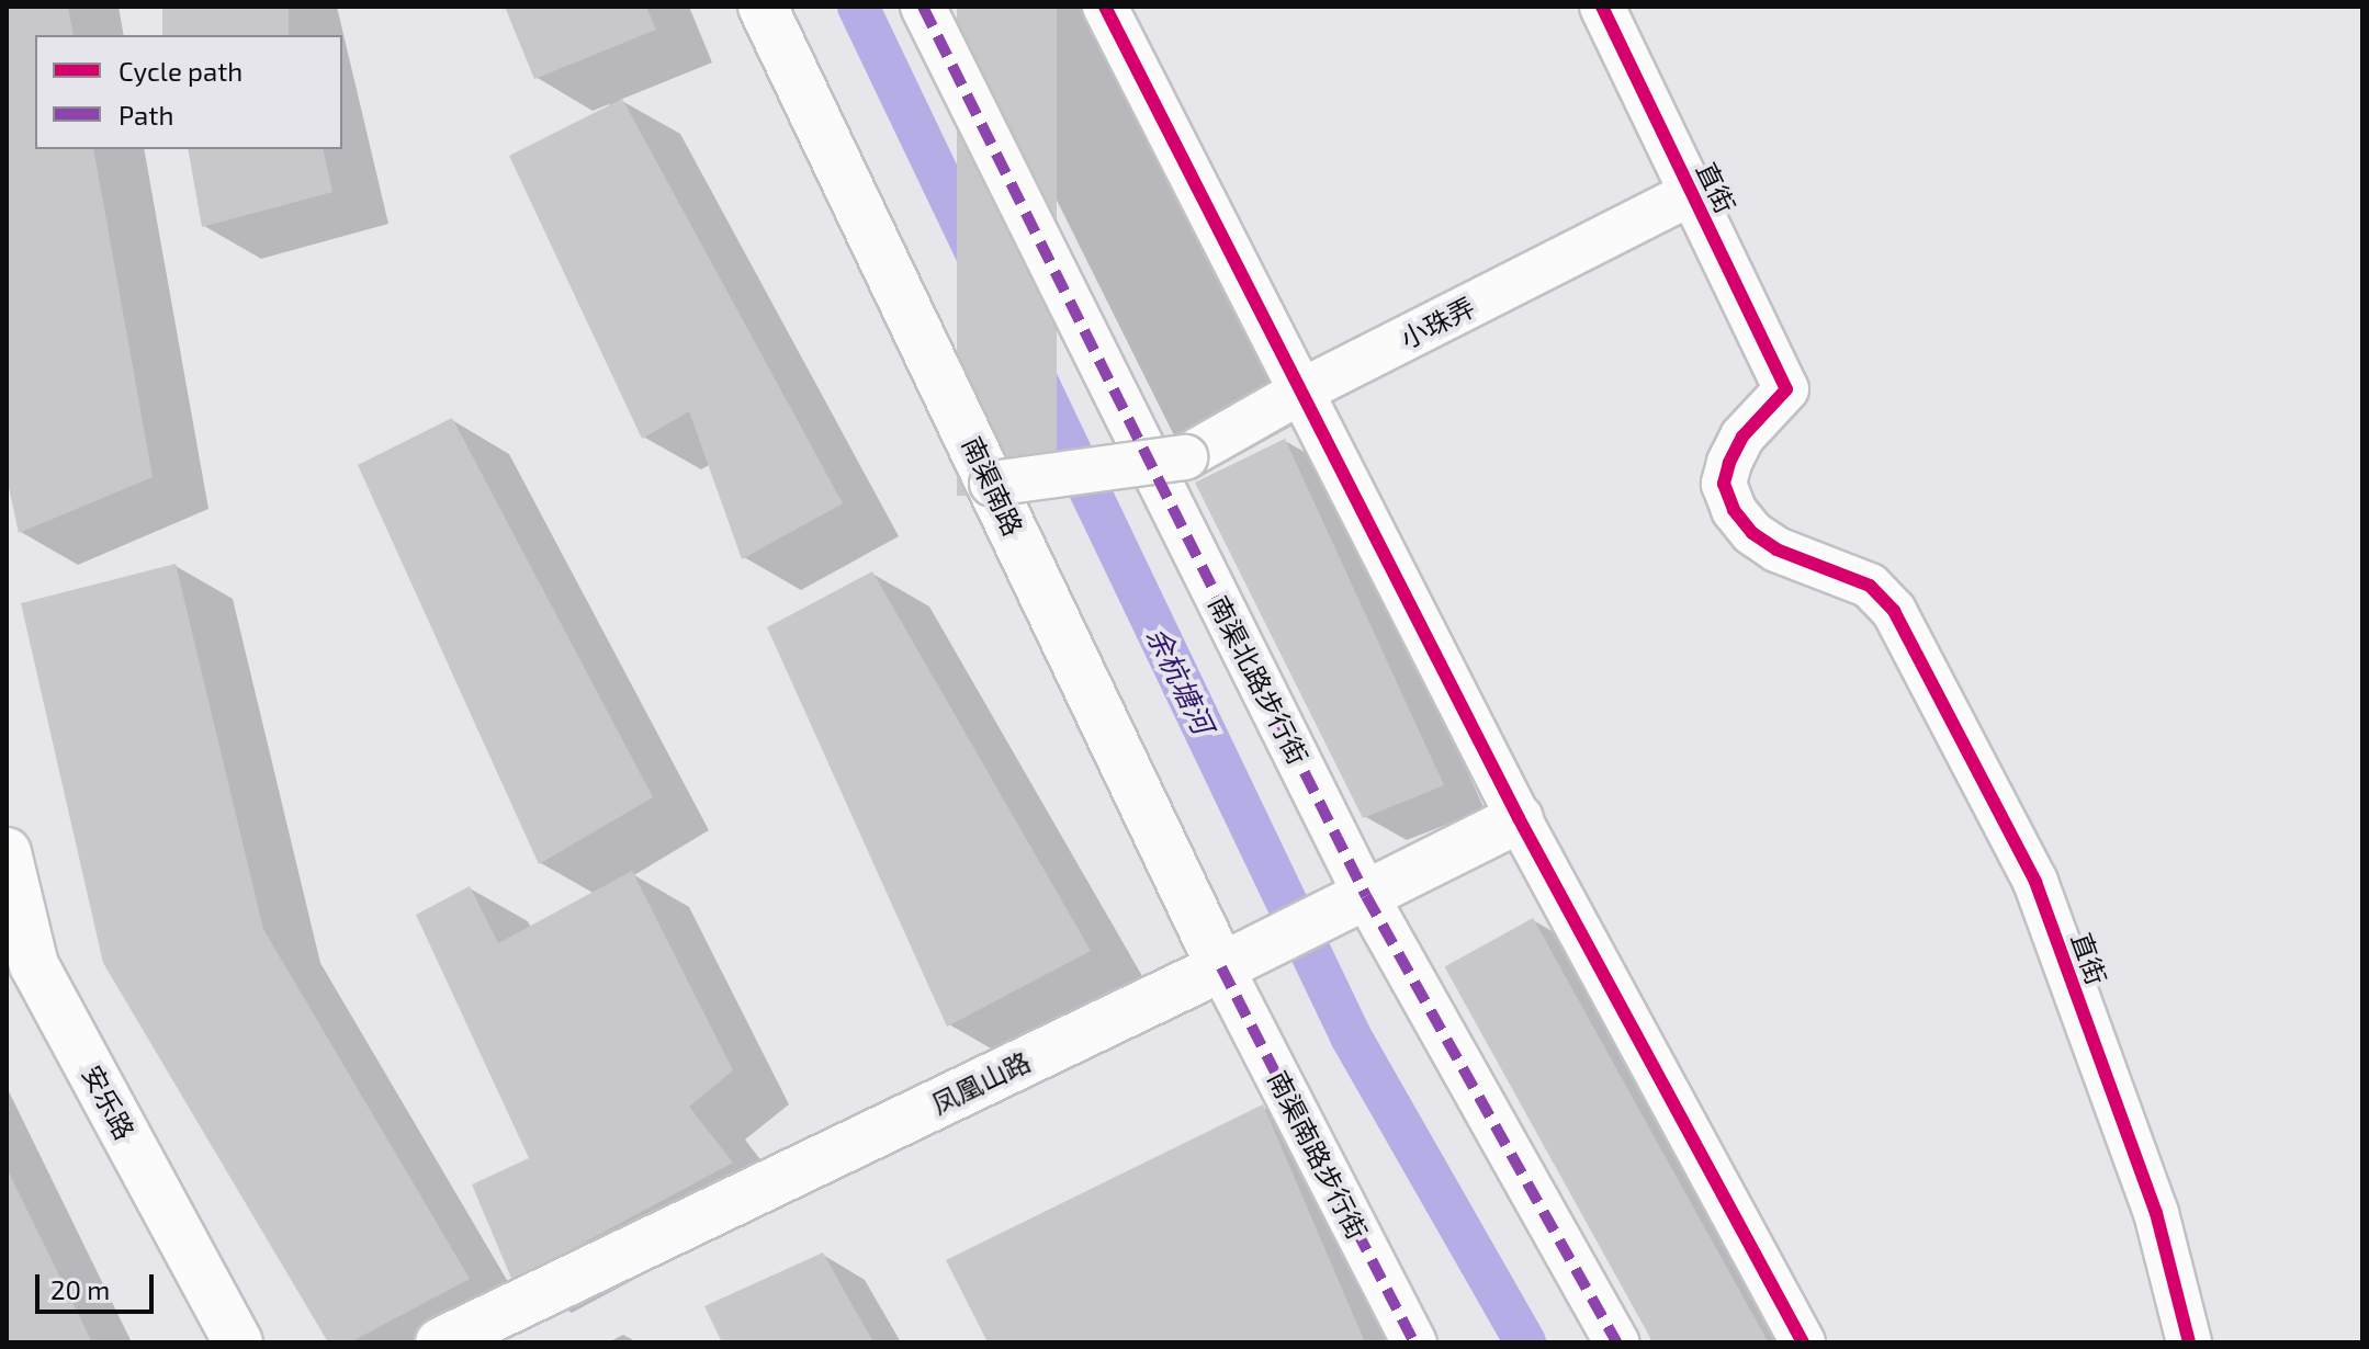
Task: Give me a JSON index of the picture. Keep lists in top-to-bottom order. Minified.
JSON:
{"streets":{"street":["直街","小珠弄","南渠南路","南渠北路步行街","凤凰山路","安乐路","南渠南路步行街"]},"crossings":[["直街","小珠弄"],["小珠弄","南渠南路"],["南渠南路","凤凰山路"],["南渠南路","南渠南路步行街"],["南渠北路步行街","凤凰山路"],["凤凰山路","南渠南路步行街"]],"water":["余杭塘河"],"legend":["Cycle path","Path"],"scale_bar":"20 m"}
